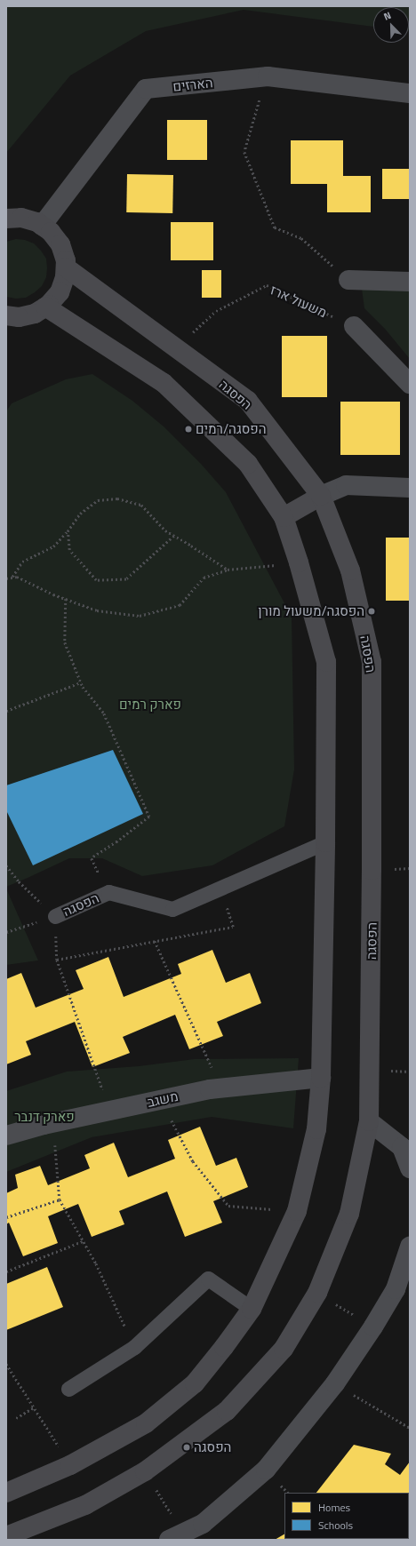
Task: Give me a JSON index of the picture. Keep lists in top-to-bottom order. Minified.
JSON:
{"streets":{"street":["הארזים","הפסגה","משגב"],"path":["משעול ארז"]},"crossings":[["משעול ארז","הפסגה"]],"parks":["פארק רמים","פארק דנבר"],"places":["הפסגה/רמים","הפסגה/משעול מורן","הפסגה"],"legend":["Homes","Schools"],"north":"top left"}
